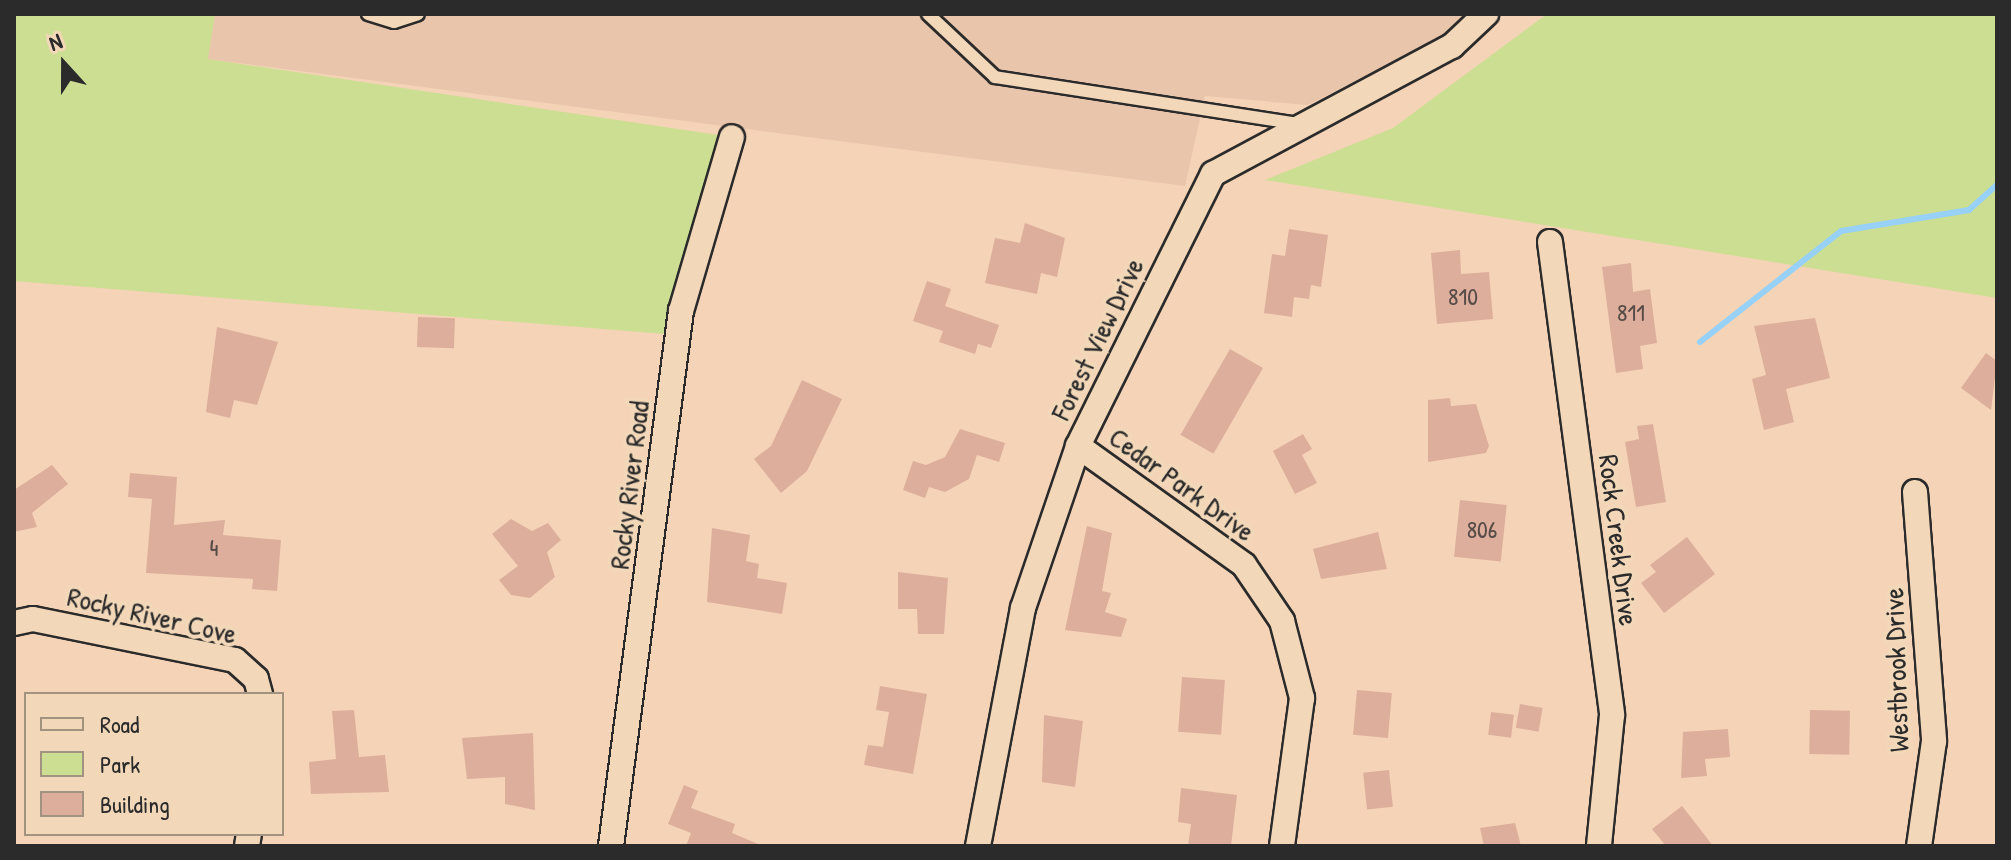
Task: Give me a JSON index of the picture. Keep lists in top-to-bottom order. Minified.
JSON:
{"streets":{"street":["Forest View Drive","Cedar Park Drive","Rocky River Road","Rock Creek Drive","Rocky River Cove","Westbrook Drive"]},"crossings":[["Forest View Drive","Cedar Park Drive"]],"house_numbers":["810","811","806","4"],"legend":["Road","Park","Building"],"north":"top"}
